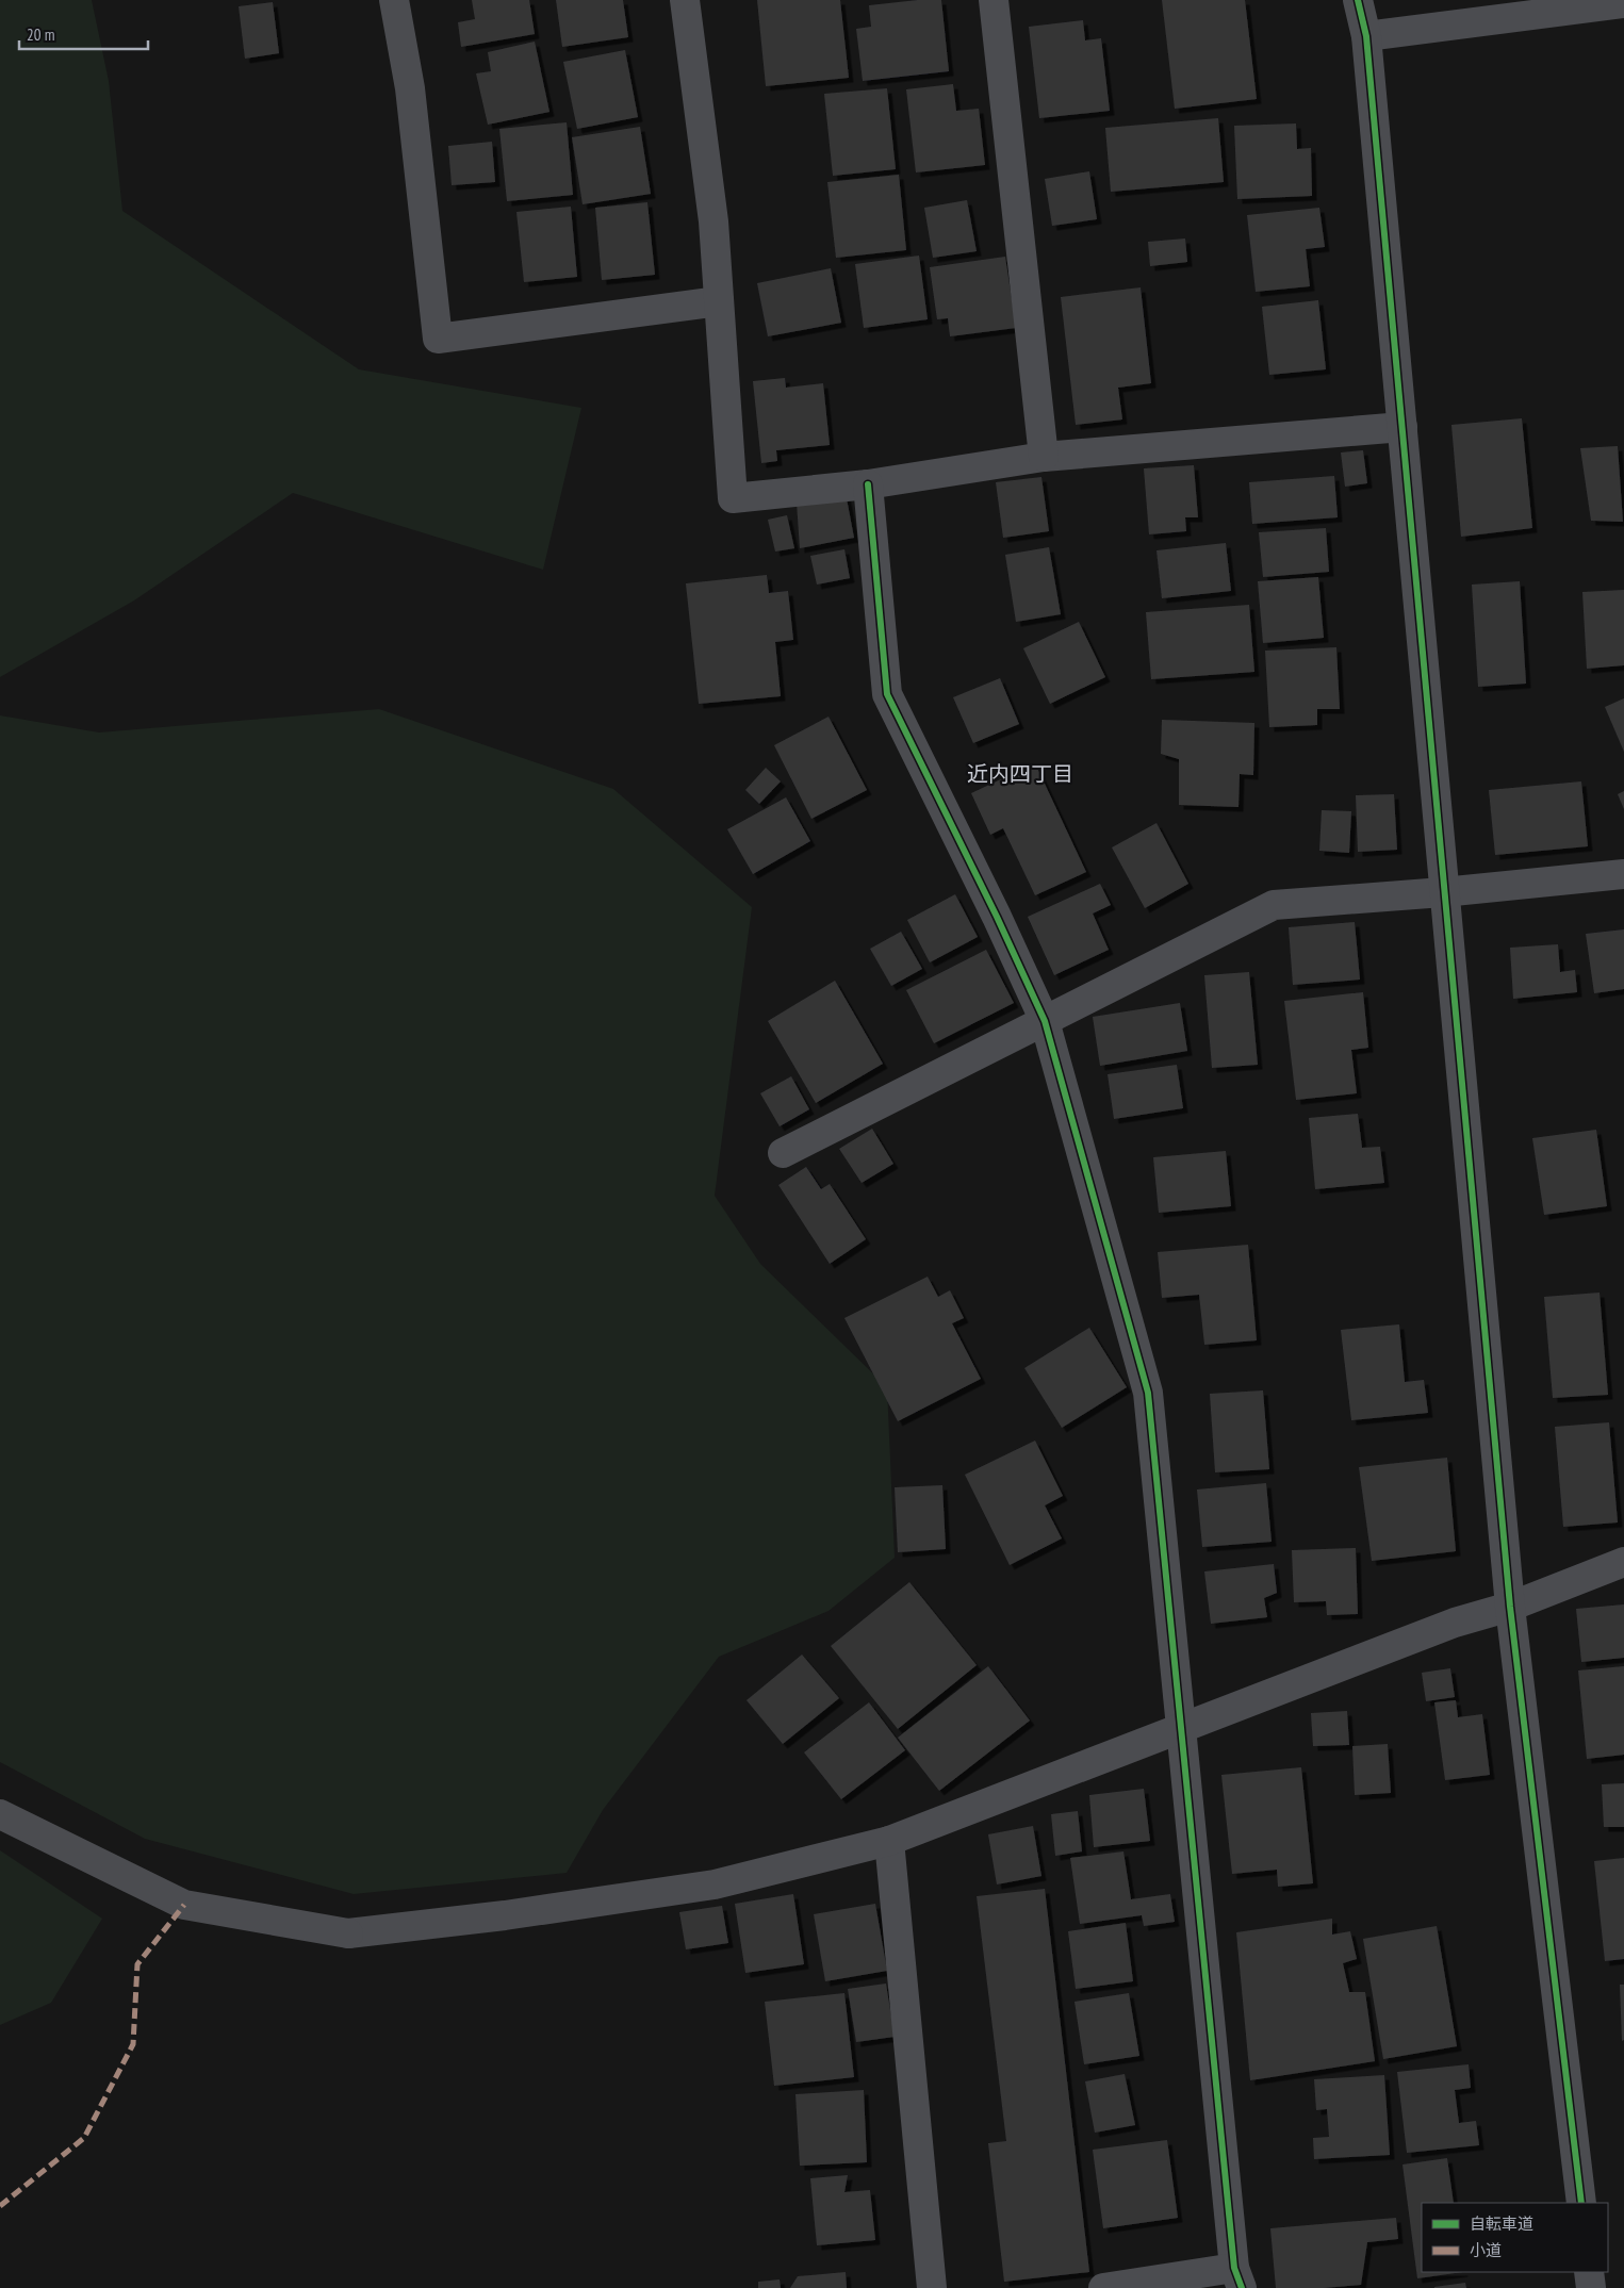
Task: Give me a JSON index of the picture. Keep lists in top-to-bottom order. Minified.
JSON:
{"districts":["近内四丁目"],"legend":["自転車道","小道"],"scale_bar":"20 m"}
